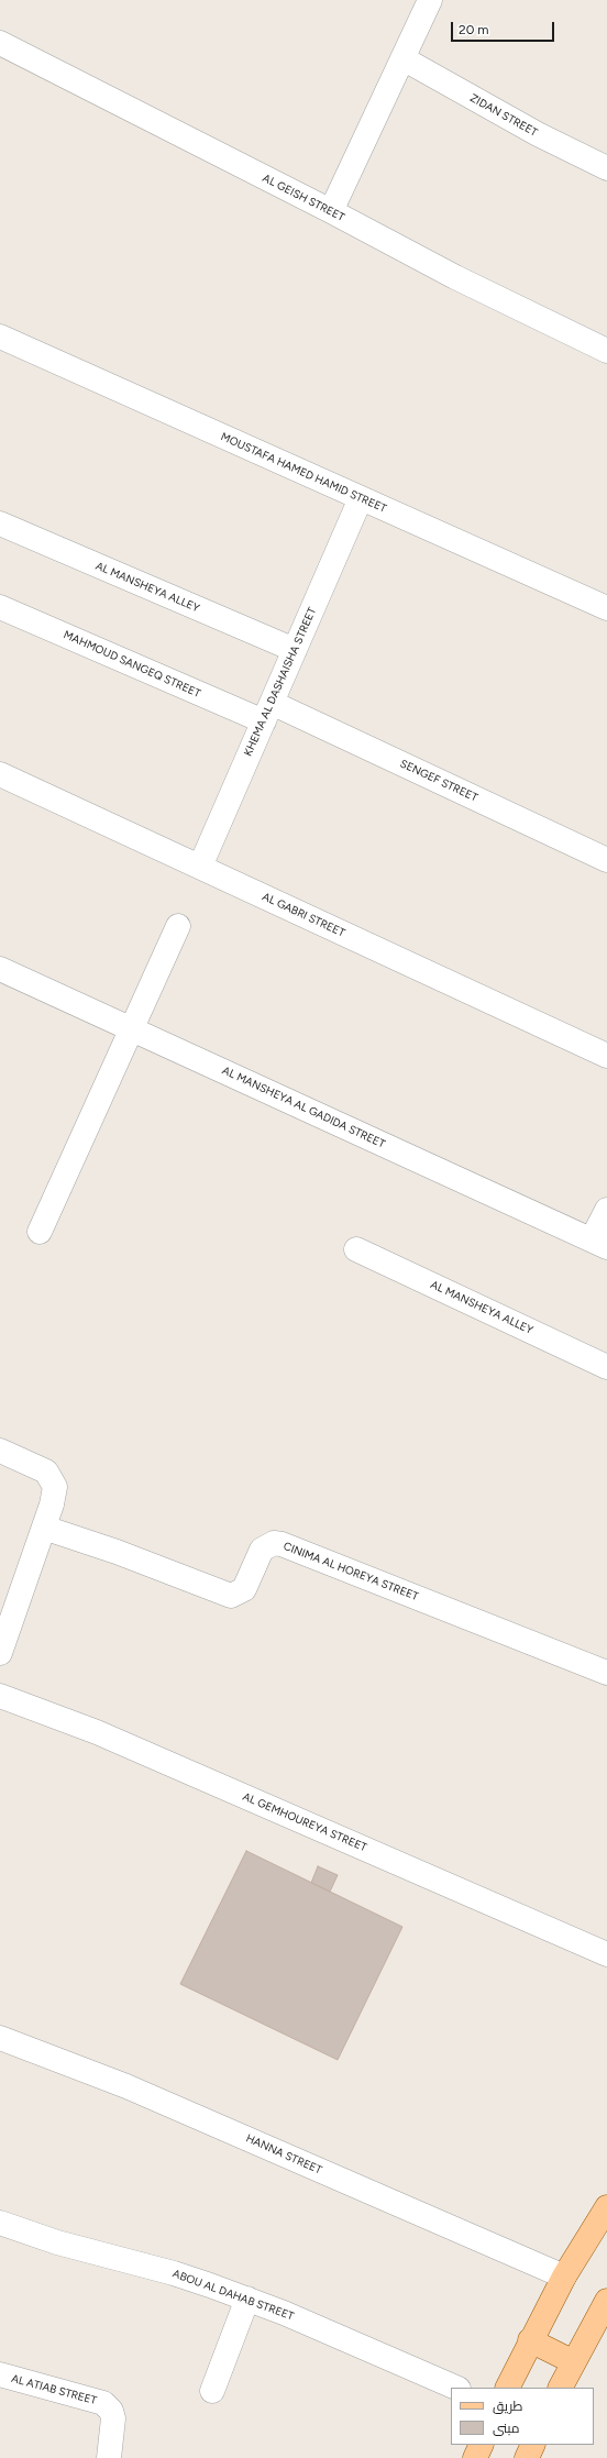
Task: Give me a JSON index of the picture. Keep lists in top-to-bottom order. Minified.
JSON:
{"streets":{"street":["ZIDAN STREET","AL GEISH STREET","MOUSTAFA HAMED HAMID STREET","AL MANSHEYA ALLEY","MAHMOUD SANGEQ STREET","KHEMA AL DASHAISHA STREET","SENGEF STREET","AL GABRI STREET","AL MANSHEYA AL GADIDA STREET","CINIMA AL HOREYA STREET","AL GEMHOUREYA STREET","HANNA STREET","ABOU AL DAHAB STREET","AL ATIAB STREET"]},"crossings":[["MOUSTAFA HAMED HAMID STREET","KHEMA AL DASHAISHA STREET"],["AL MANSHEYA ALLEY","KHEMA AL DASHAISHA STREET"],["MAHMOUD SANGEQ STREET","KHEMA AL DASHAISHA STREET"],["MAHMOUD SANGEQ STREET","SENGEF STREET"],["KHEMA AL DASHAISHA STREET","SENGEF STREET"],["KHEMA AL DASHAISHA STREET","AL GABRI STREET"]],"legend":["طريق","مبنى"],"scale_bar":"20 m"}
